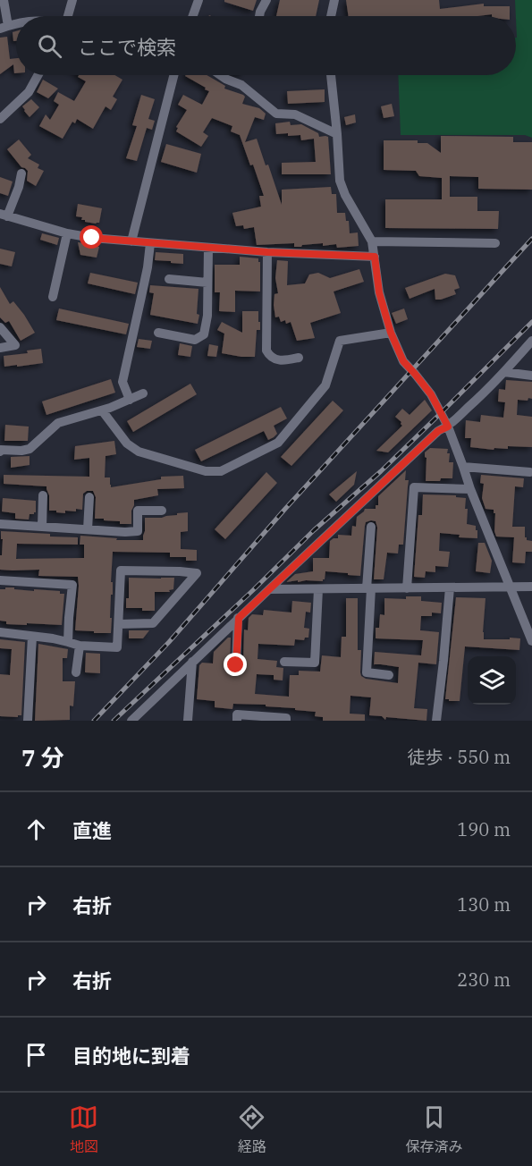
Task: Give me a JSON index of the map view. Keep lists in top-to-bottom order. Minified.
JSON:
{"page":{"search":"ここで検索","heading":["7 分","徒歩 · 550 m"],"list":[["直進","190 m"],["右折","130 m"],["右折","230 m"],"目的地に到着"],"nav":["地図","経路","保存済み"]}}
